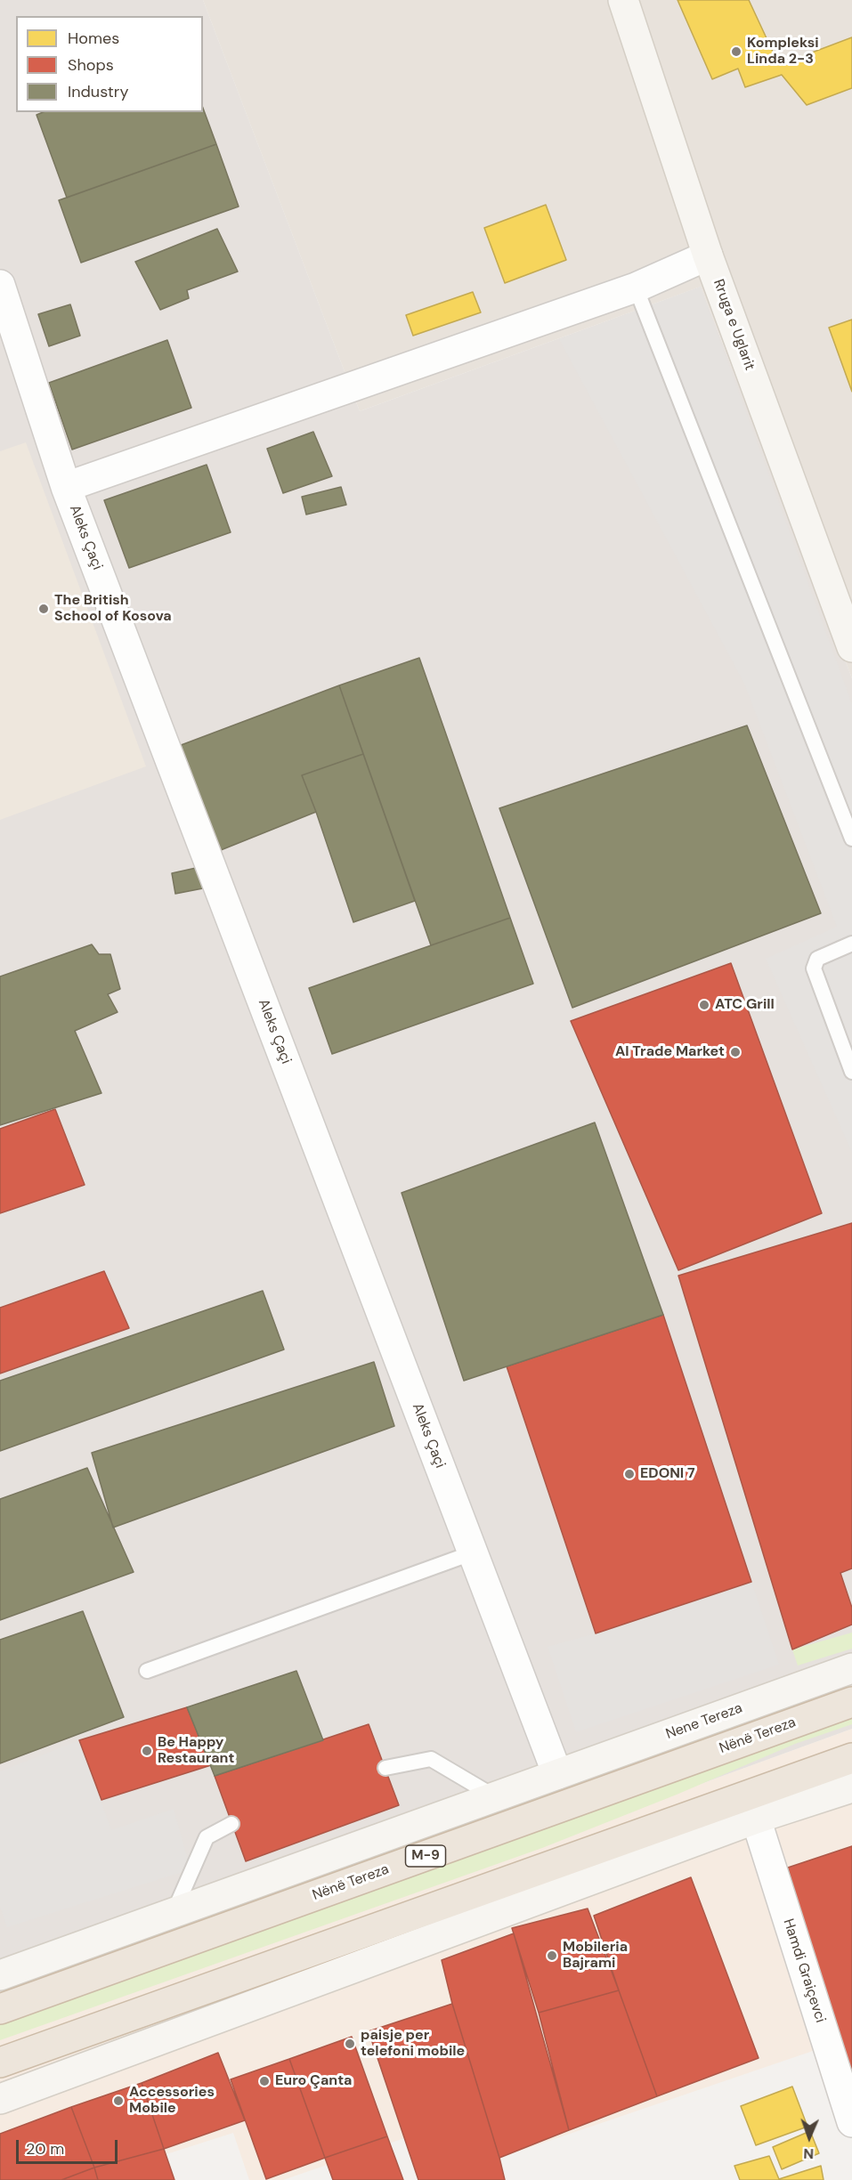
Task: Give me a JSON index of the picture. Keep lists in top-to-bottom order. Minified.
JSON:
{"streets":{"highway":["Nënë Tereza","M-9"],"street":["Rruga e Uglarit","Aleks Çaçi","Nene Tereza","Hamdi Graiçevci"]},"crossings":[["Aleks Çaçi","Nene Tereza"]],"places":["Kompleksi Linda 2-3","The British School of Kosova","ATC Grill","Al Trade Market","EDONI 7","Be Happy Restaurant","Mobileria Bajrami","paisje per telefoni mobile","Euro Çanta","Accessories Mobile"],"legend":["Homes","Shops","Industry"],"scale_bar":"20 m","north":"bottom"}
